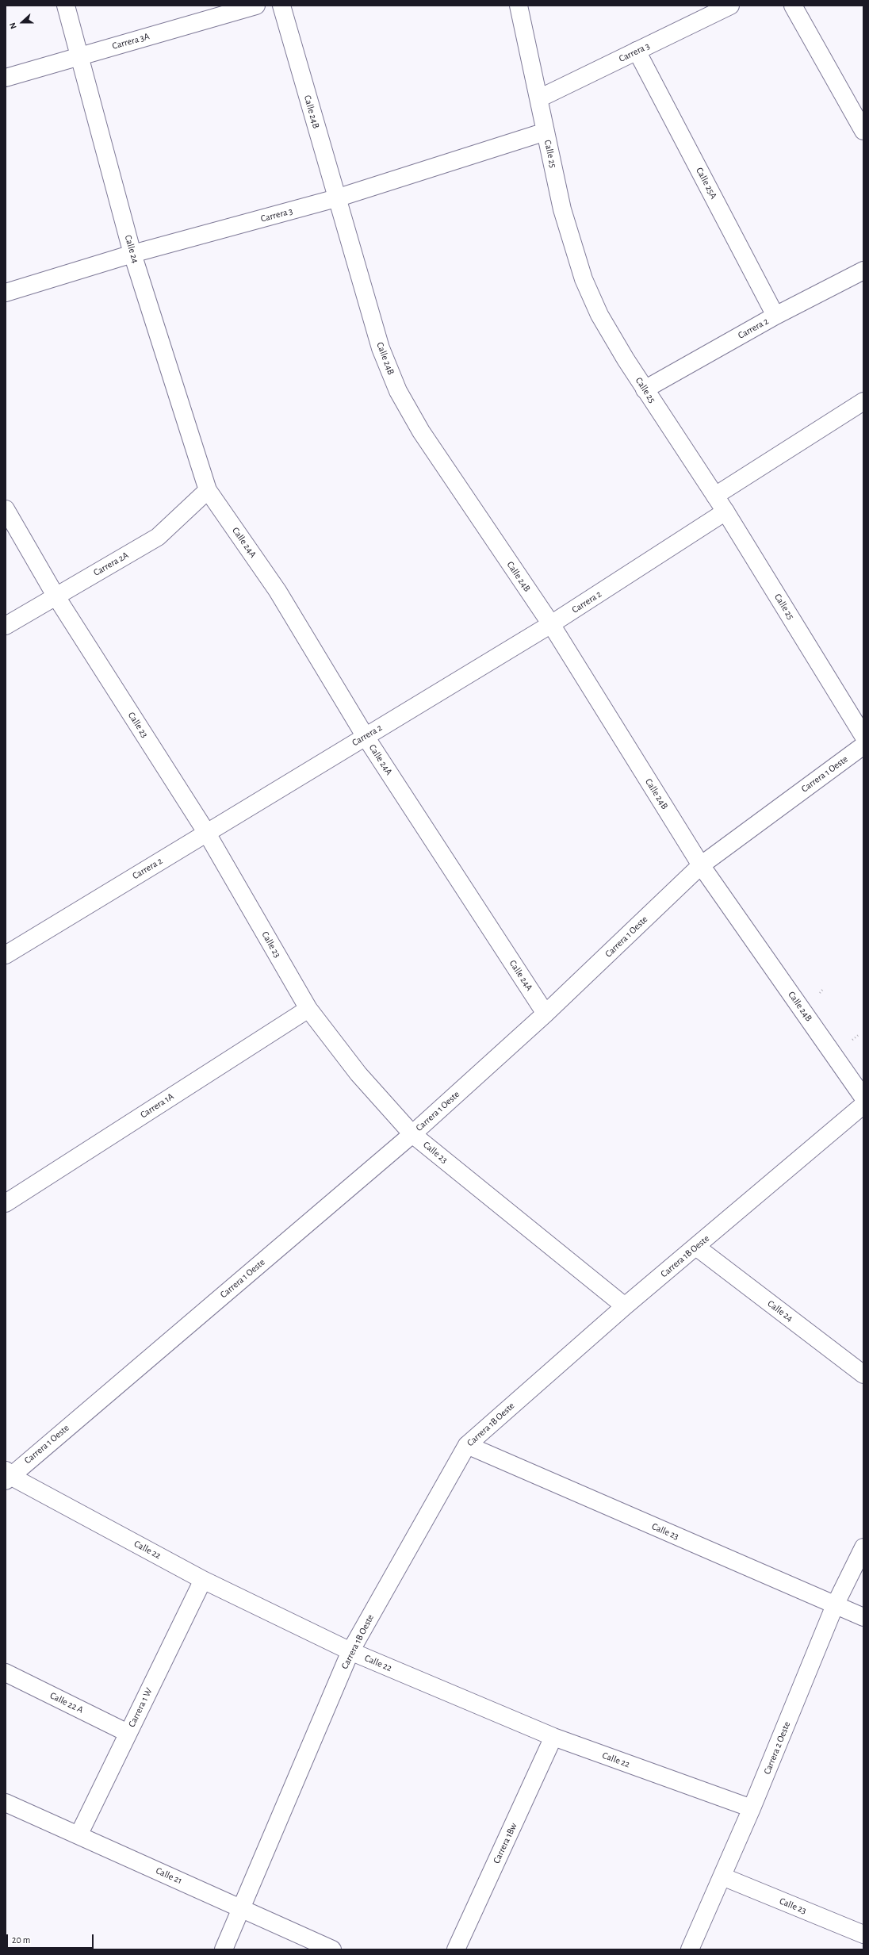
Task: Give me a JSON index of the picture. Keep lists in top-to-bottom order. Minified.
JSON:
{"streets":{"street":["Carrera 3A","Carrera 3","Calle 24B","Calle 25","Calle 25A","Calle 24","Carrera 2","Calle 24A","Carrera 2A","Calle 23","Carrera 1 Oeste","Carrera 1A","Carrera 1B Oeste","Calle 22","Calle 22 A","Carrera 1 W","Carrera 2 Oeste","Carrera 1Bw","Calle 21"]},"crossings":[["Carrera 3A","Calle 24"],["Carrera 3","Calle 24B"],["Carrera 3","Calle 25"],["Carrera 3","Calle 25A"],["Carrera 3","Calle 24"],["Calle 24B","Carrera 2"],["Calle 24B","Carrera 1 Oeste"],["Calle 25","Carrera 2"],["Calle 25A","Carrera 2"],["Calle 24","Calle 24A"],["Calle 24","Carrera 2A"],["Calle 24","Carrera 1B Oeste"],["Carrera 2","Calle 24A"],["Carrera 2","Calle 23"],["Calle 24A","Carrera 2A"],["Calle 24A","Carrera 1 Oeste"],["Carrera 2A","Calle 23"],["Calle 23","Carrera 1 Oeste"],["Calle 23","Carrera 1A"],["Calle 23","Carrera 1B Oeste"],["Calle 23","Carrera 2 Oeste"],["Carrera 1 Oeste","Calle 22"],["Carrera 1B Oeste","Calle 22"],["Carrera 1B Oeste","Calle 21"],["Calle 22","Carrera 1 W"],["Calle 22","Carrera 2 Oeste"],["Calle 22","Carrera 1Bw"],["Calle 22 A","Carrera 1 W"],["Carrera 1 W","Calle 21"]],"scale_bar":"20 m","north":"left"}
